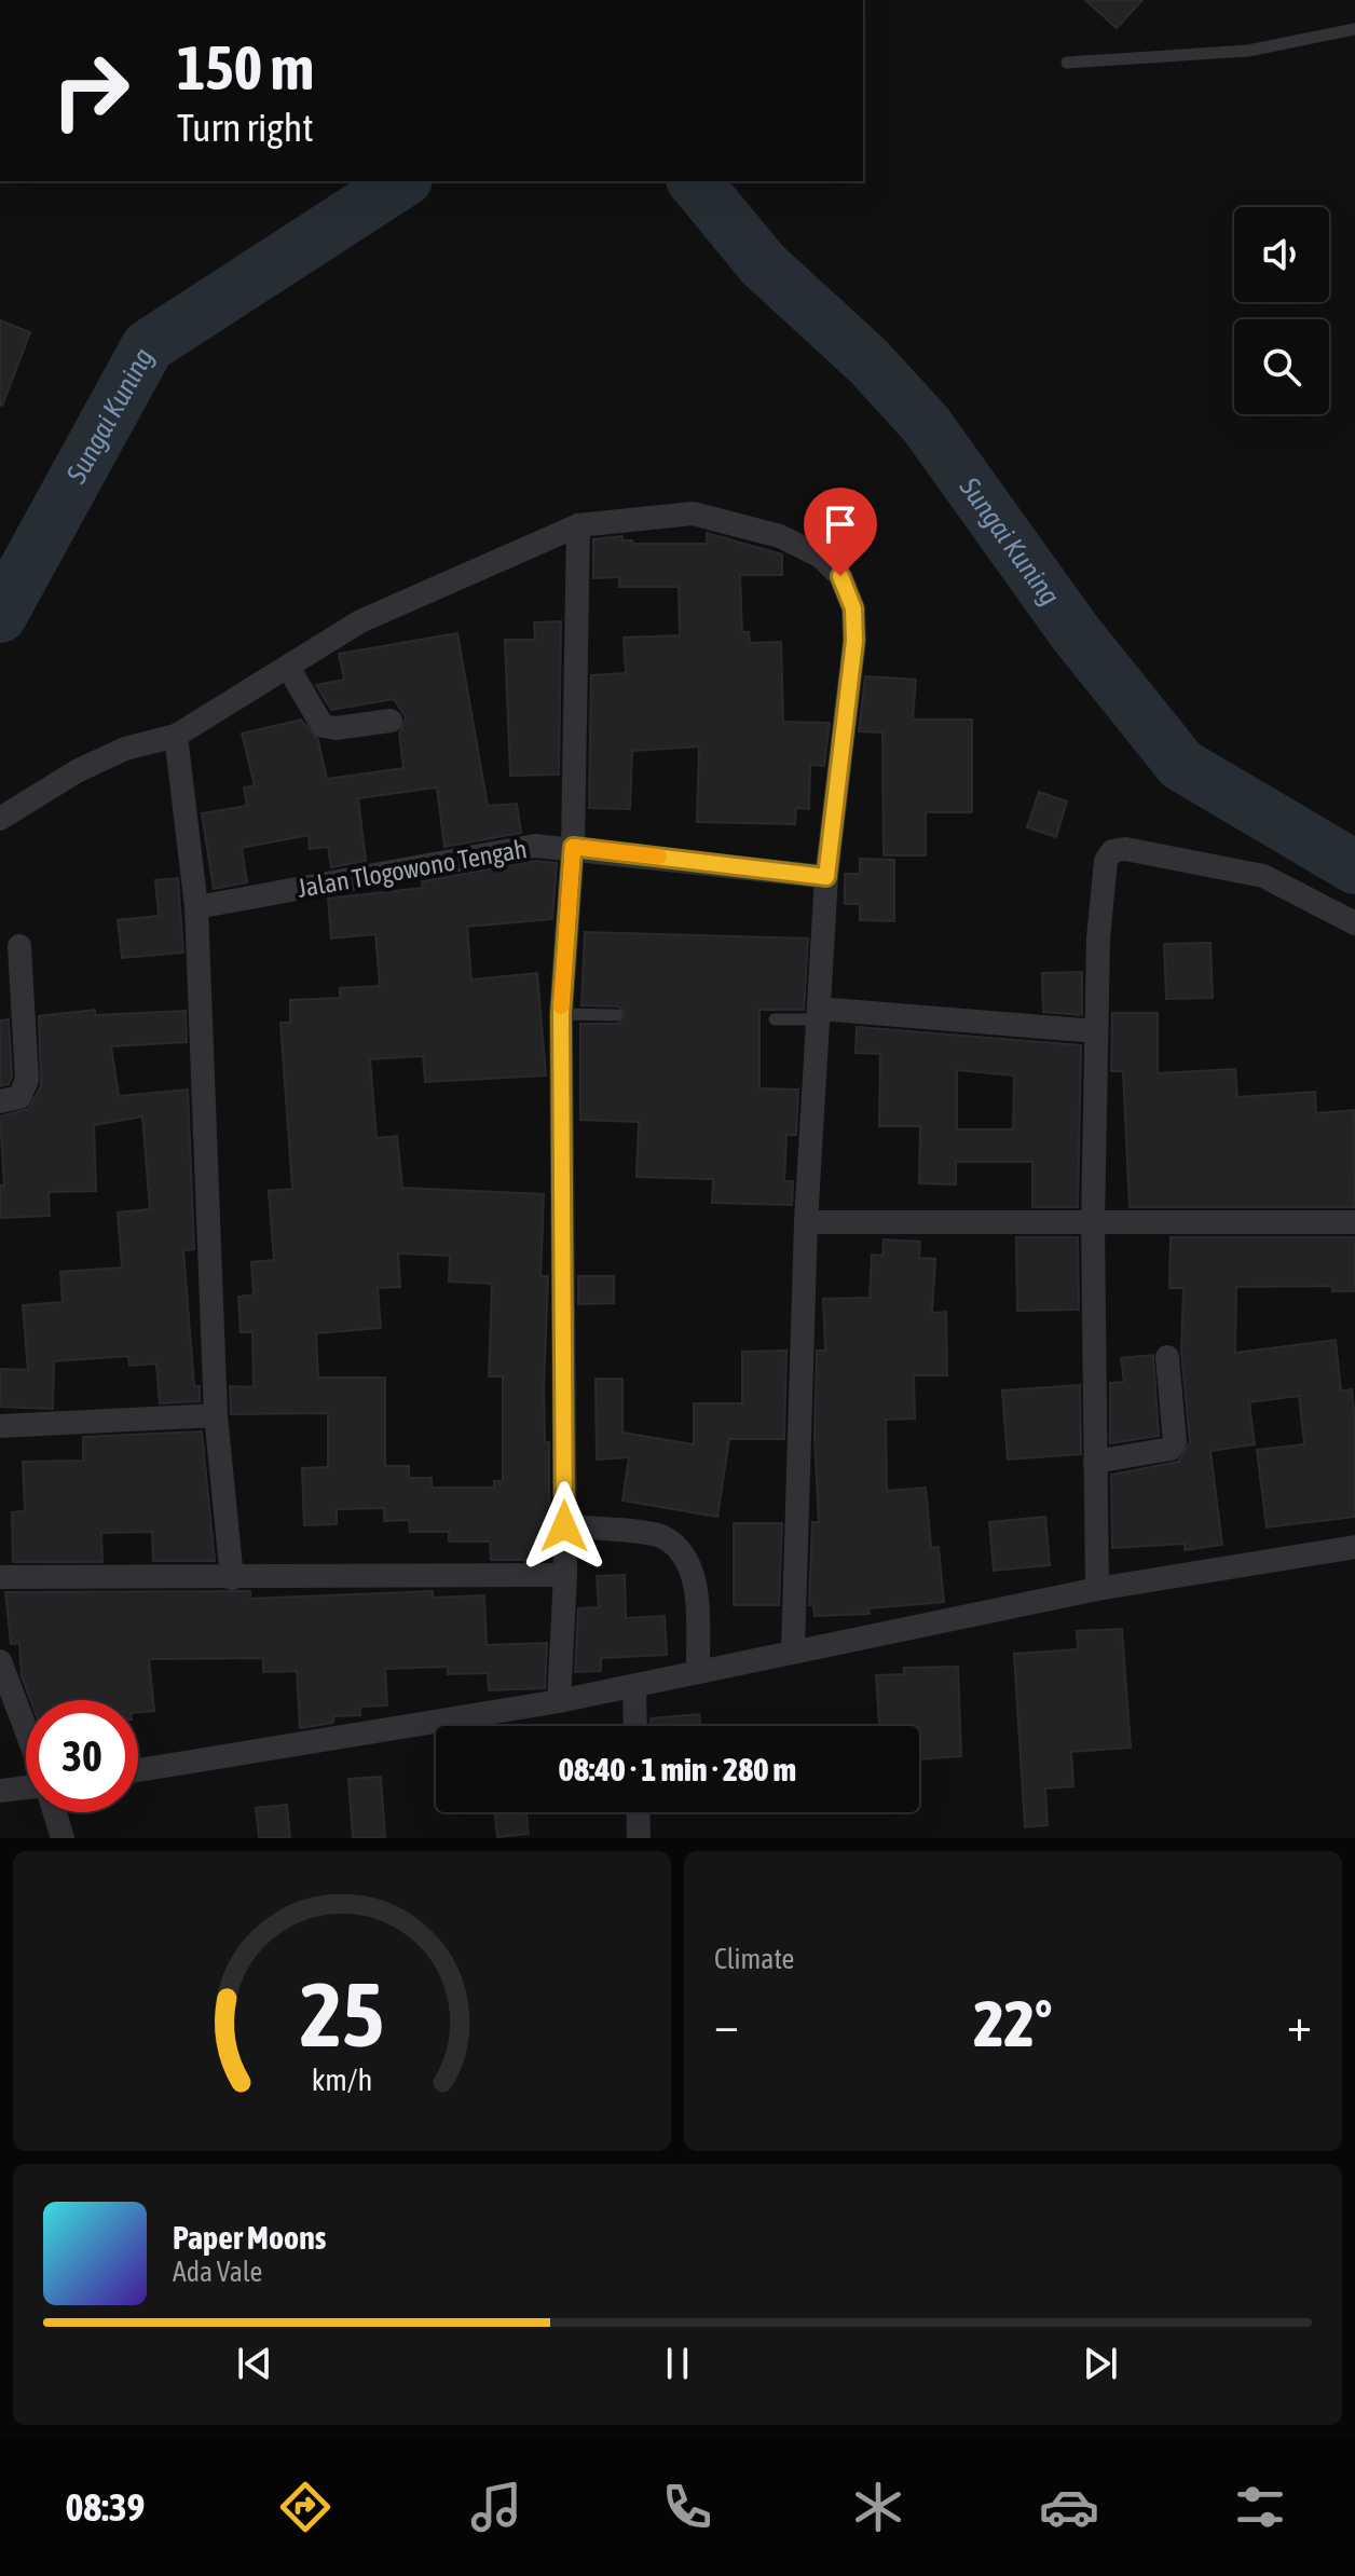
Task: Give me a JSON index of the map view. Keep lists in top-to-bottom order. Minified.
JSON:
{"streets":{"street":["Jalan Tlogowono Tengah"]},"water":["Sungai Kuning"],"page":{"turn":["150 m","Turn right"],"limit":"30","trip":"08:40 · 1 min · 280 m","tile":"Climate","heat":["−","22°","+"],"song":["Paper Moons","Ada Vale"],"tabs":"08:39","gauge":["25","km/h"]}}
